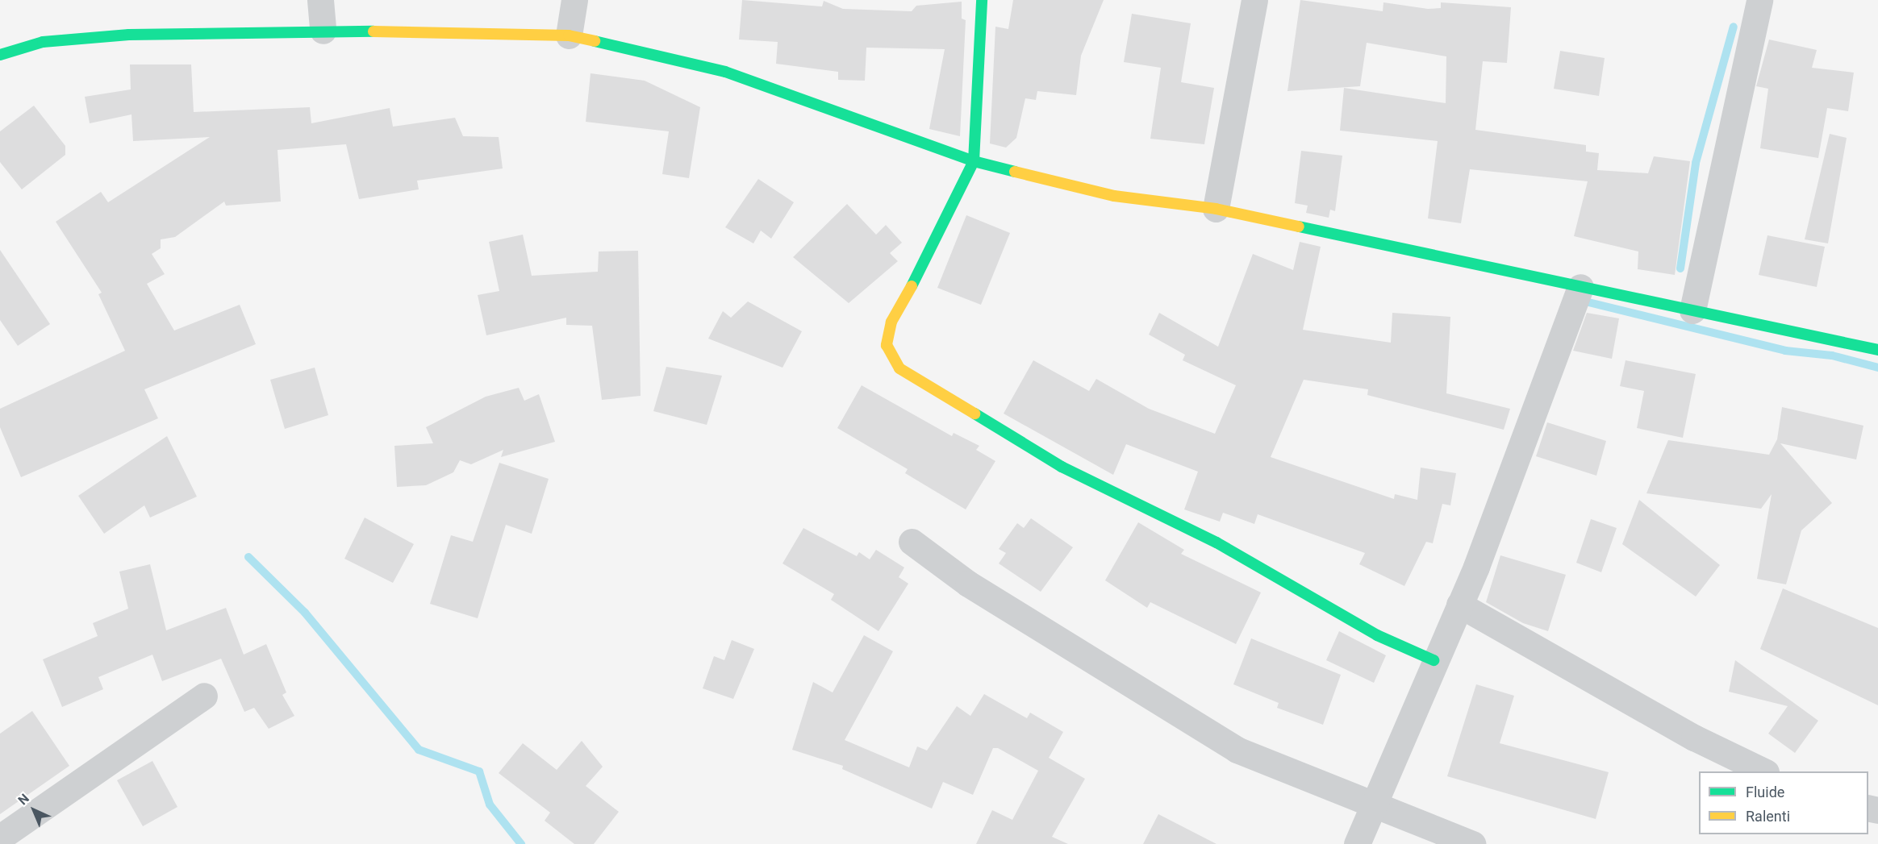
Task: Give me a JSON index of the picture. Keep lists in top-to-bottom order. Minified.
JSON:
{"legend":["Fluide","Ralenti"],"north":"top left"}
